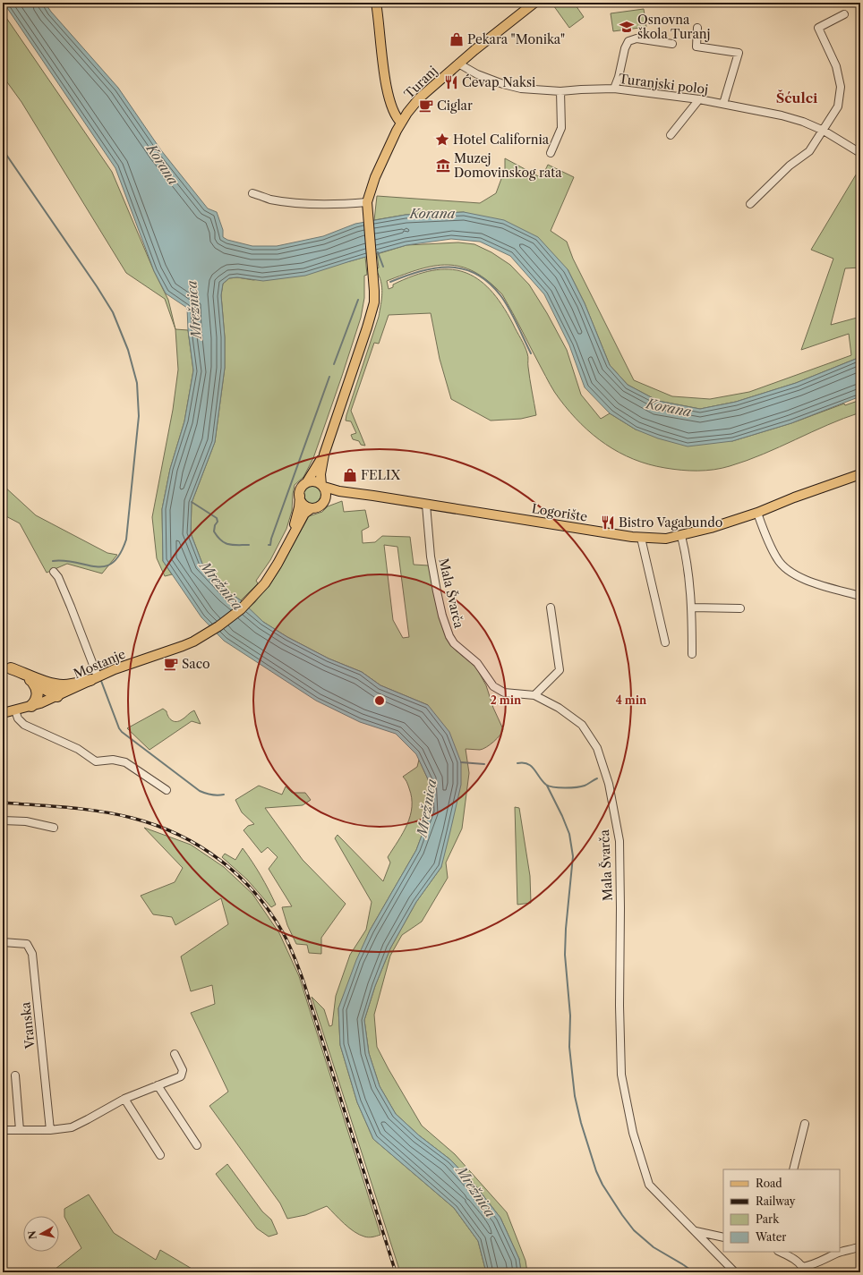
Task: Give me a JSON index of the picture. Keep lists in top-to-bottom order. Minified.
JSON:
{"streets":{"main road":["Turanj","Logorište","Mostanje"],"street":["Turanjski poloj","Mala Švarča","Vranska"]},"crossings":[["Turanj","Turanjski poloj"],["Logorište","Mala Švarča"]],"districts":["Šćulci"],"water":["Korana","Mrežnica"],"places":{"school or university":["Osnovna škola Turanj"],"shop":["Pekara \"Monika\"","FELIX"],"restaurant":["Ćevap Naksi","Bistro Vagabundo"],"cafe":["Ciglar","Saco"],"place":["Hotel California"],"museum":["Muzej Domovinskog rata"]},"legend":["Road","Railway","Park","Water"],"north":"left","rings":["2 min","4 min"]}
